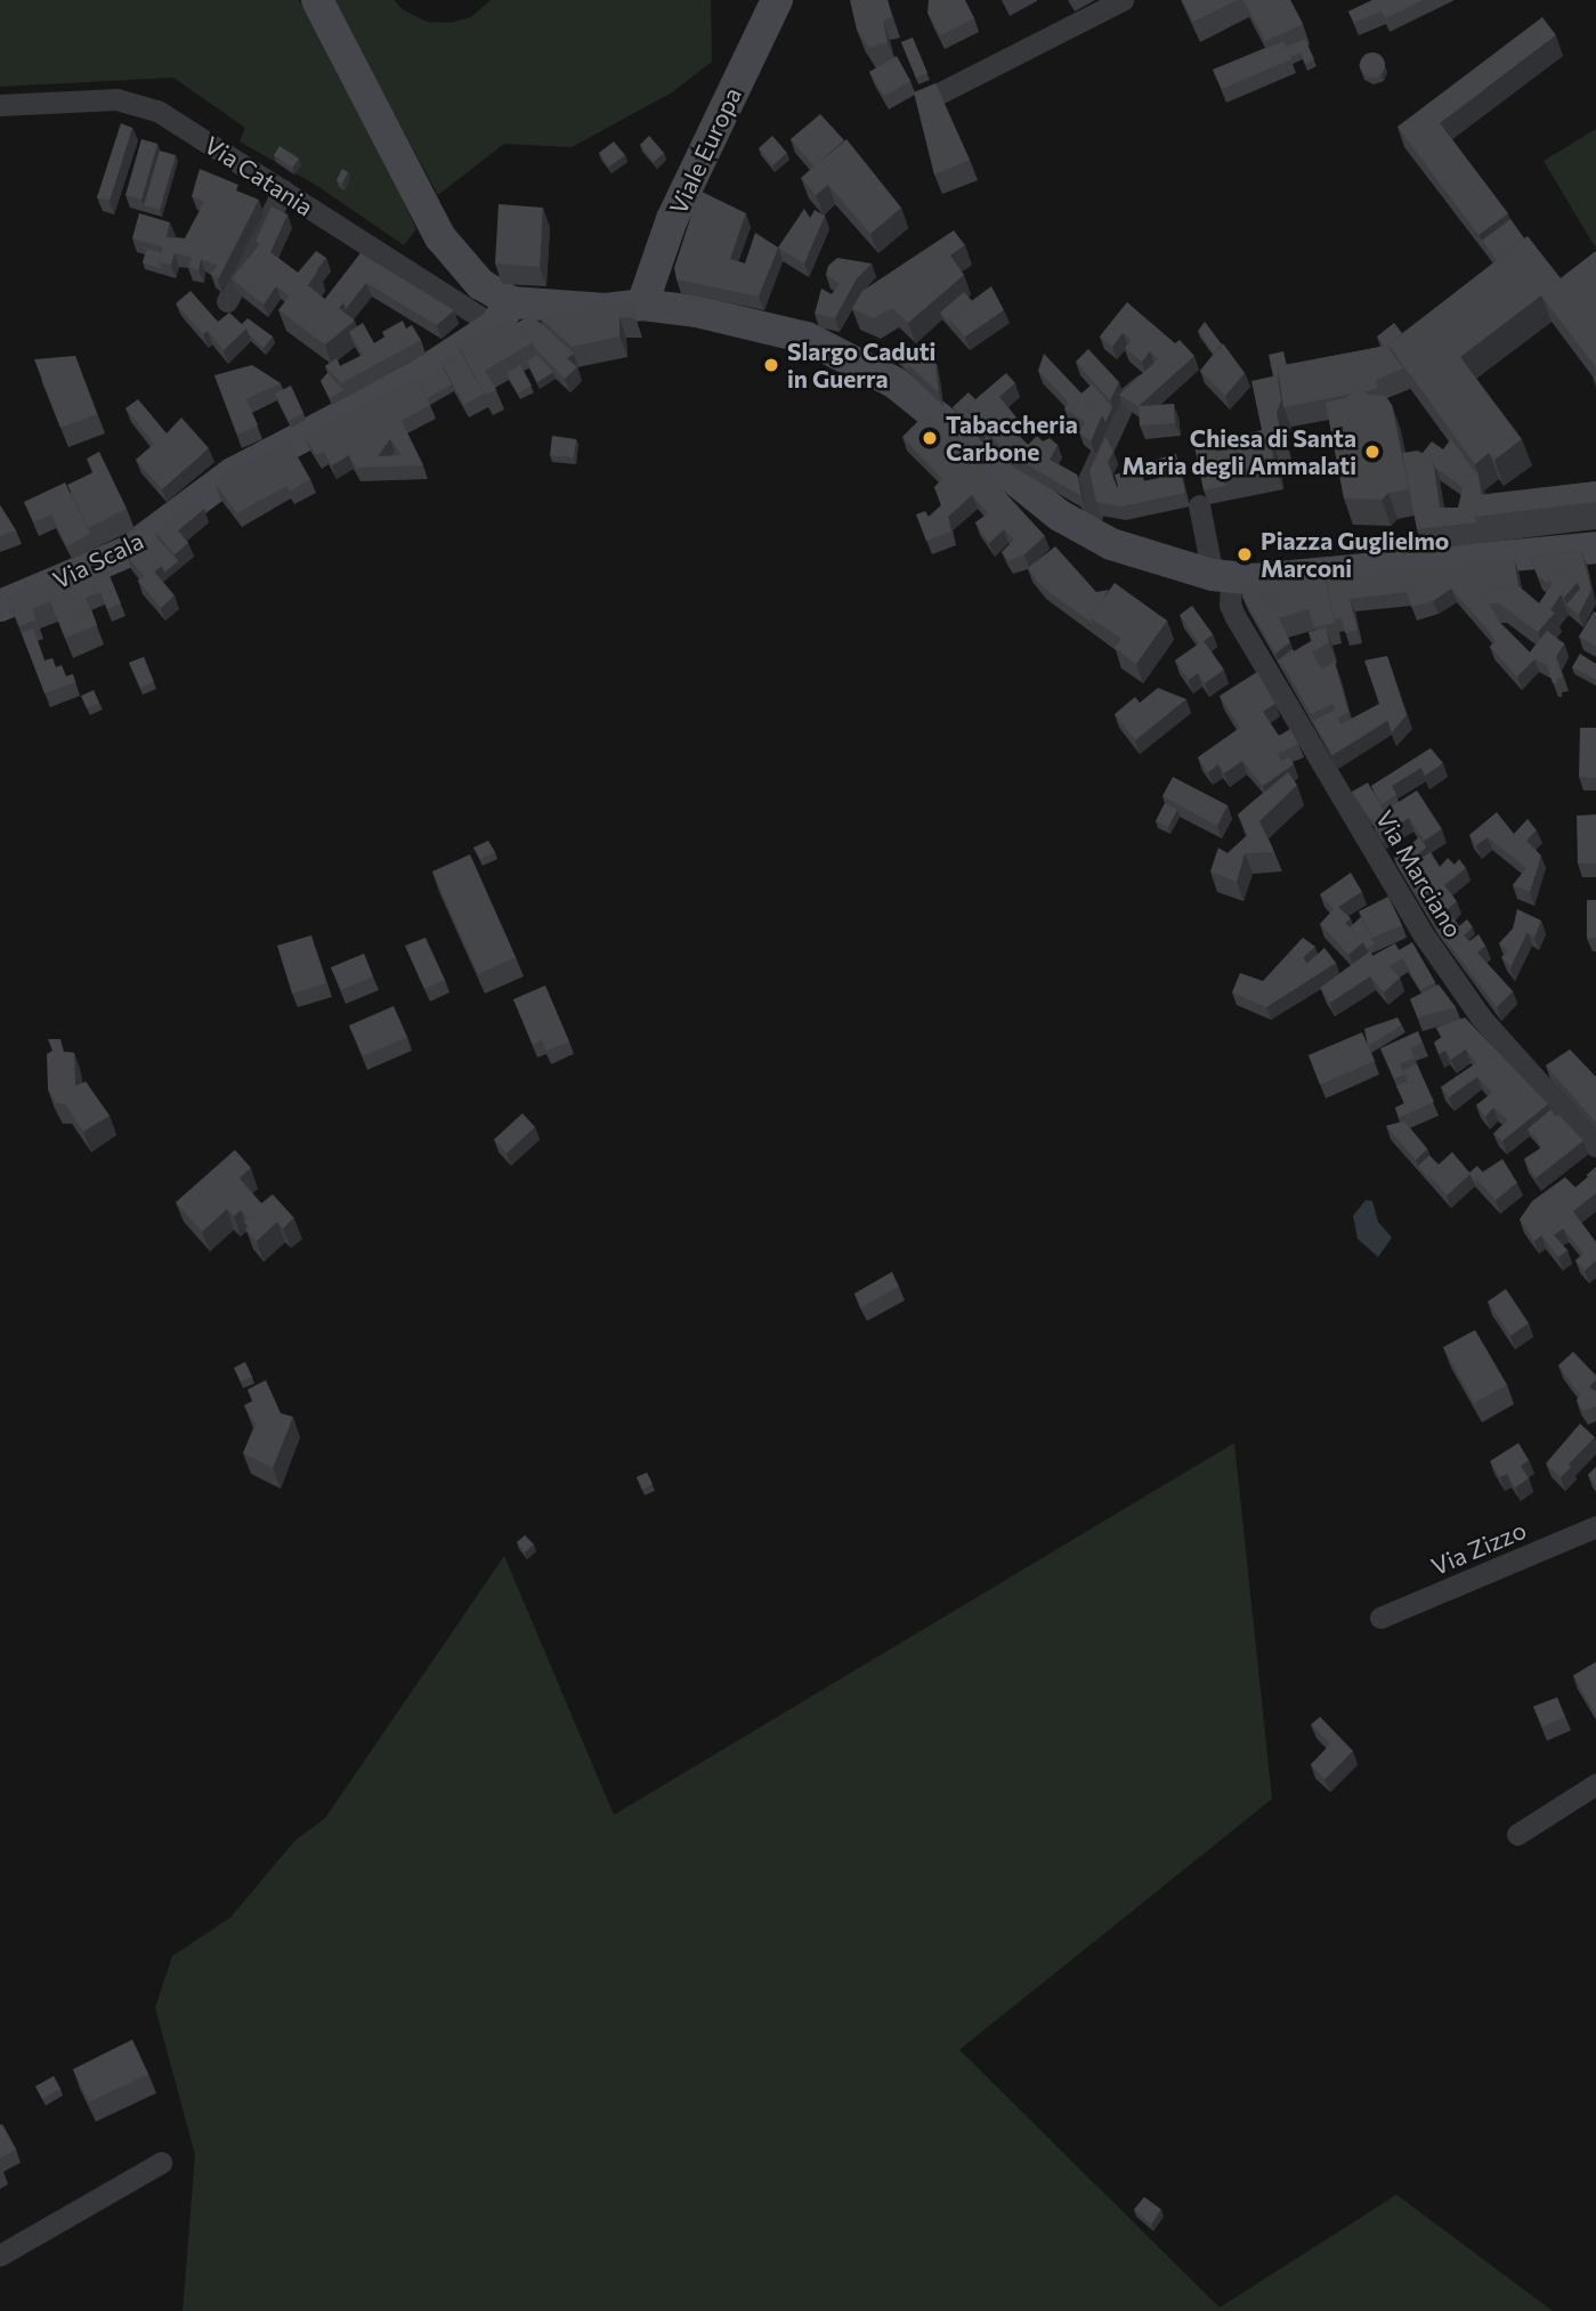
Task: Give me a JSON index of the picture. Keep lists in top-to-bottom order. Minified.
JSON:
{"streets":{"main road":["Viale Europa","Via Scala"],"street":["Via Catania","Via Marciano","Via Zizzo"]},"crossings":[["Via Catania","Via Scala"]],"places":["Slargo Caduti in Guerra","Tabaccheria Carbone","Chiesa di Santa Maria degli Ammalati","Piazza Guglielmo Marconi"]}
